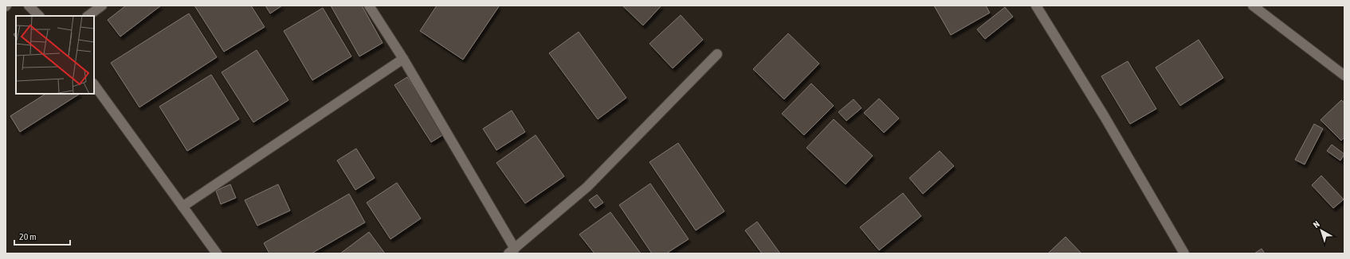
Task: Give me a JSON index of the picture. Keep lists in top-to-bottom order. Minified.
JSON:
{"scale_bar":"20 m","north":"top left"}
